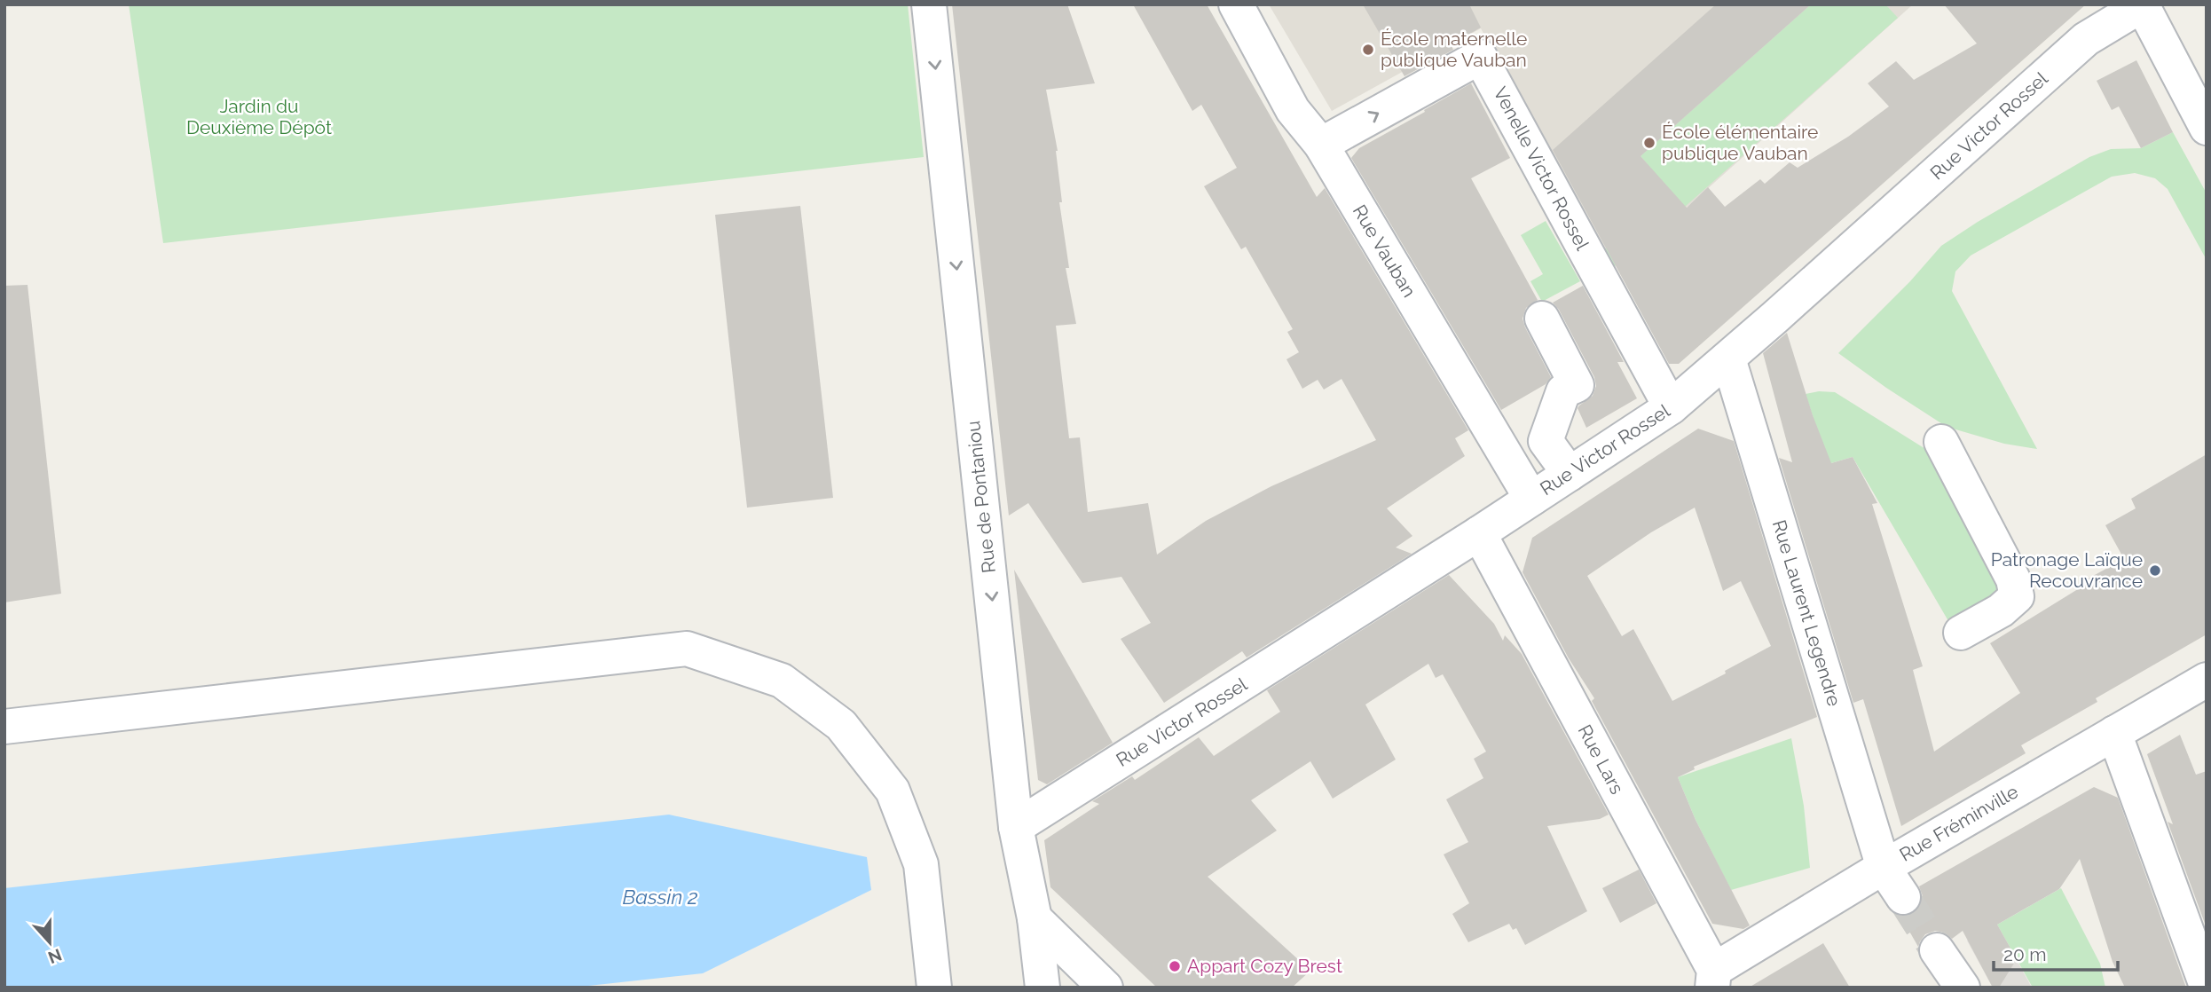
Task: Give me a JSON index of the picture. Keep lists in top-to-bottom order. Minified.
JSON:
{"streets":{"street":["Rue Victor Rossel","Venelle Victor Rossel","Rue Vauban","Rue de Pontaniou","Rue Laurent Legendre","Rue Lars","Rue Fréminville"]},"crossings":[["Rue Victor Rossel","Venelle Victor Rossel"],["Rue Victor Rossel","Rue Vauban"],["Rue Victor Rossel","Rue de Pontaniou"],["Rue Victor Rossel","Rue Laurent Legendre"],["Rue Victor Rossel","Rue Lars"],["Venelle Victor Rossel","Rue Vauban"],["Rue Laurent Legendre","Rue Fréminville"],["Rue Lars","Rue Fréminville"]],"one_way":["Rue de Pontaniou"],"water":["Bassin 2"],"parks":["Jardin du Deuxième Dépôt"],"places":["École maternelle publique Vauban","École élémentaire publique Vauban","Patronage Laïque Recouvrance","Appart Cozy Brest"],"scale_bar":"20 m","north":"bottom"}
